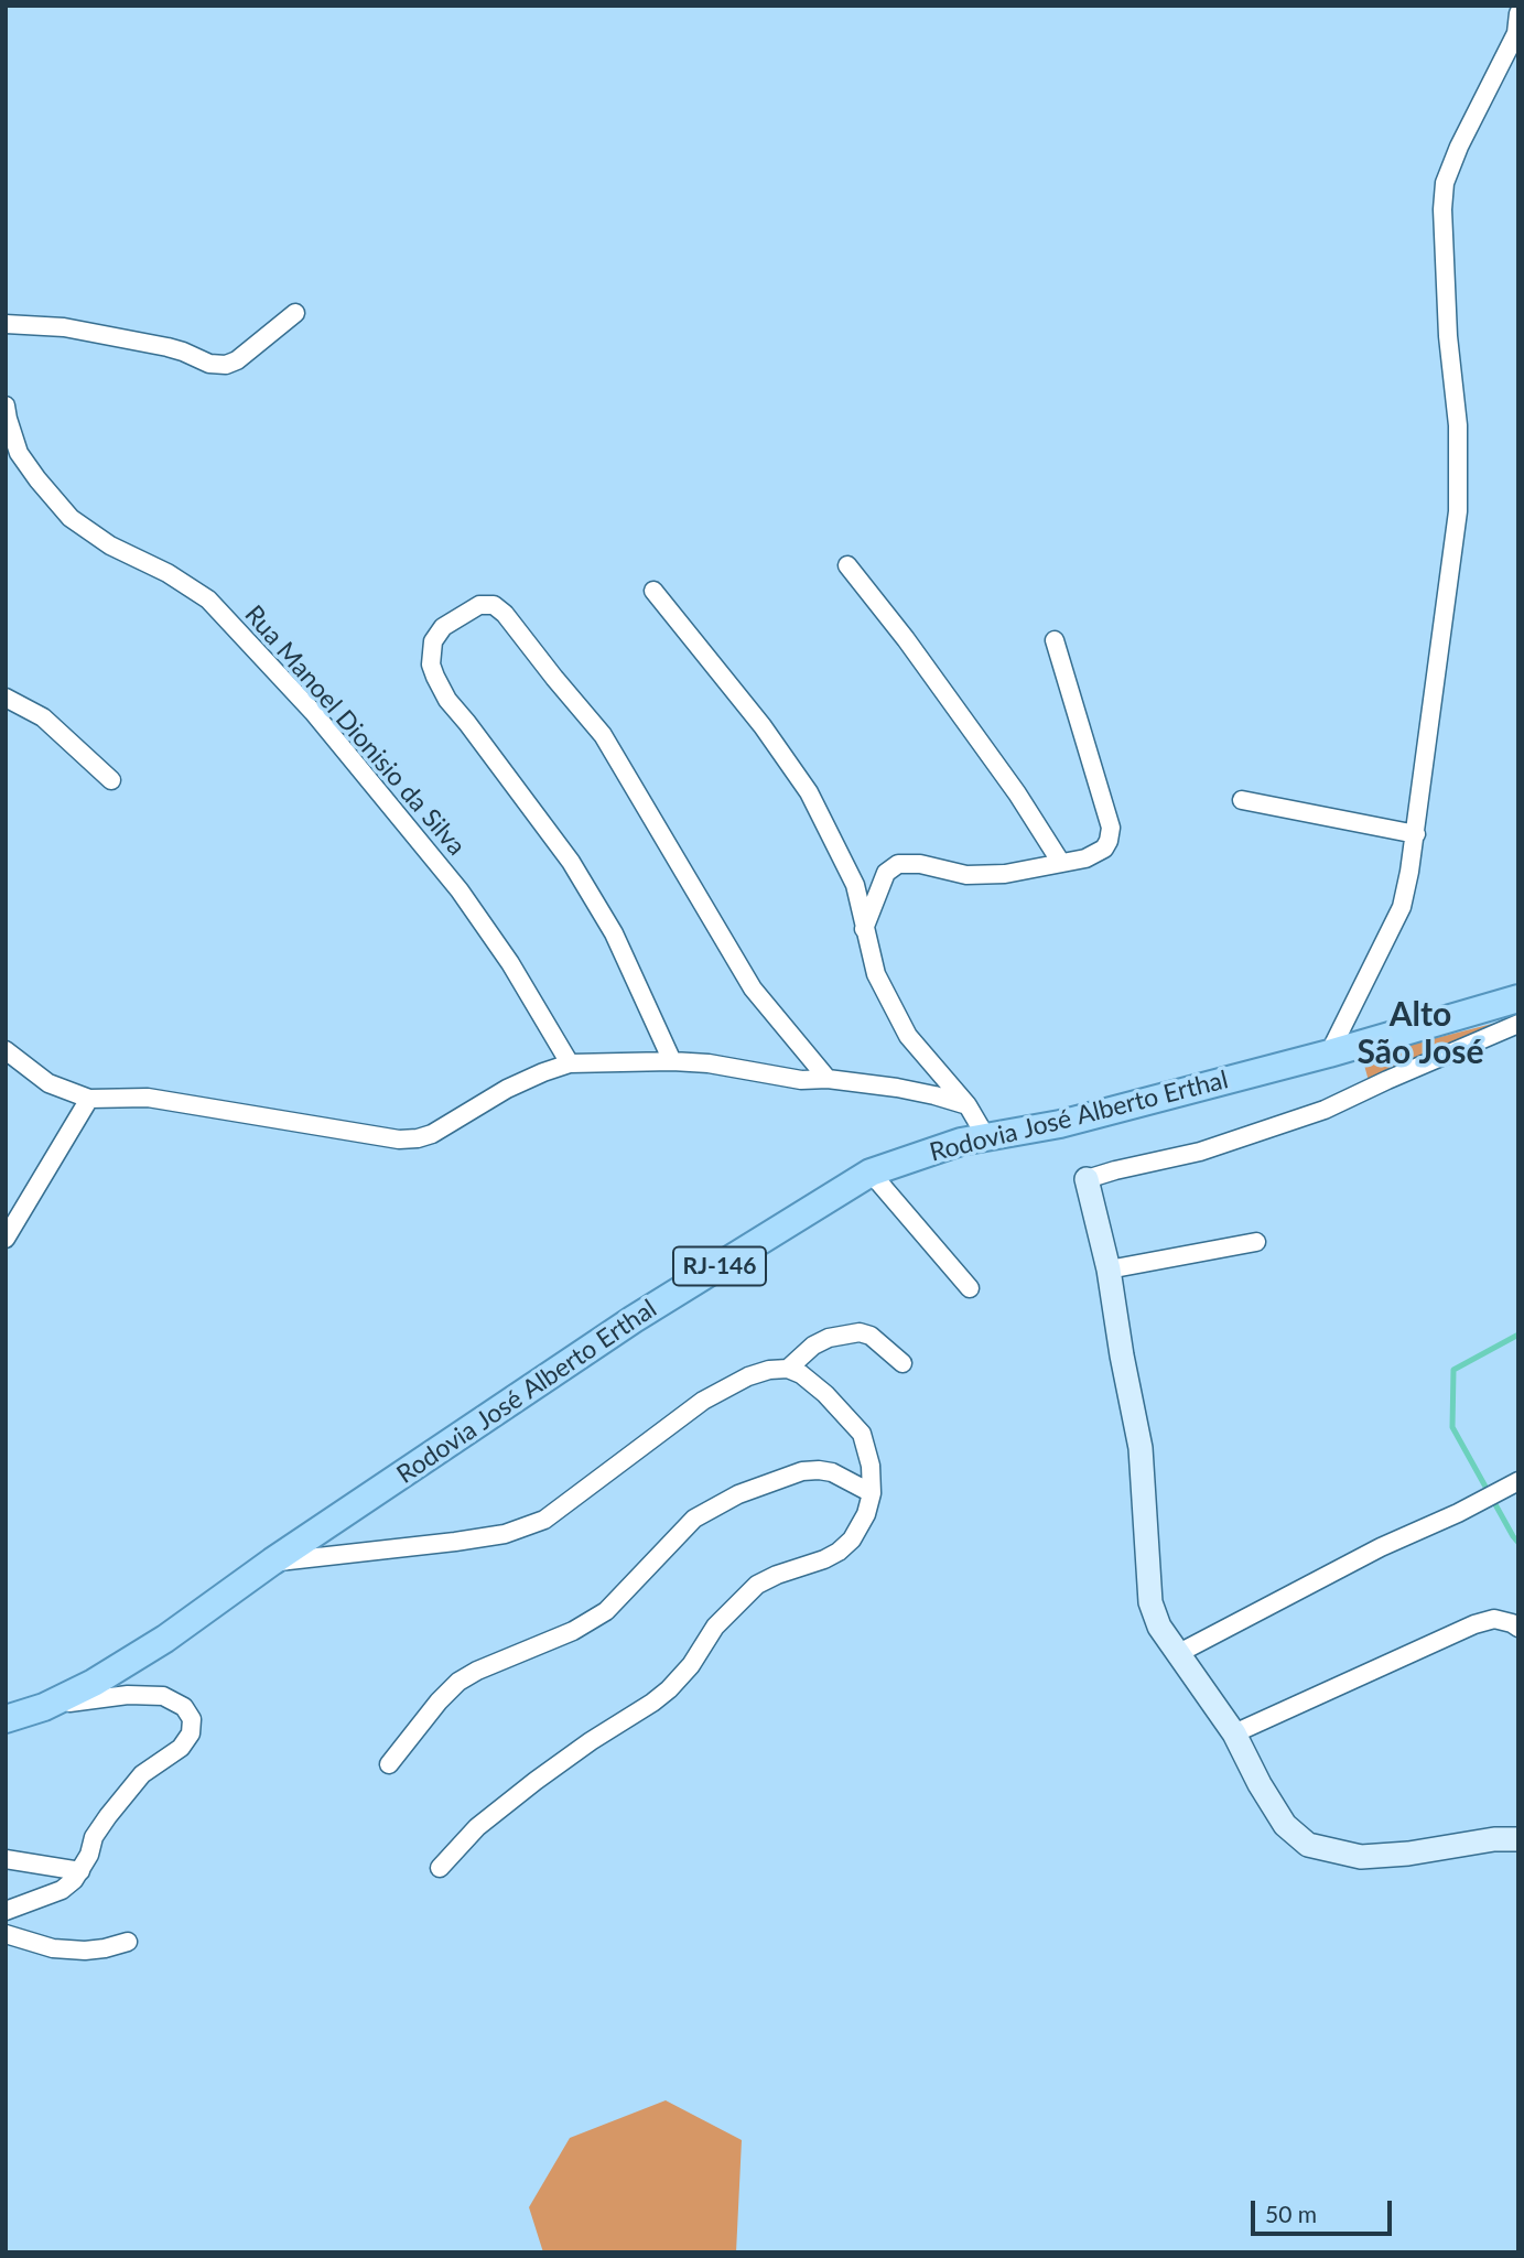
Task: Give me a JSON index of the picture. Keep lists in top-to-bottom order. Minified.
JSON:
{"streets":{"main road":["Rodovia José Alberto Erthal","RJ-146"],"street":["Rua Manoel Dionisio da Silva"]},"districts":["Alto São José"],"scale_bar":"50 m"}
